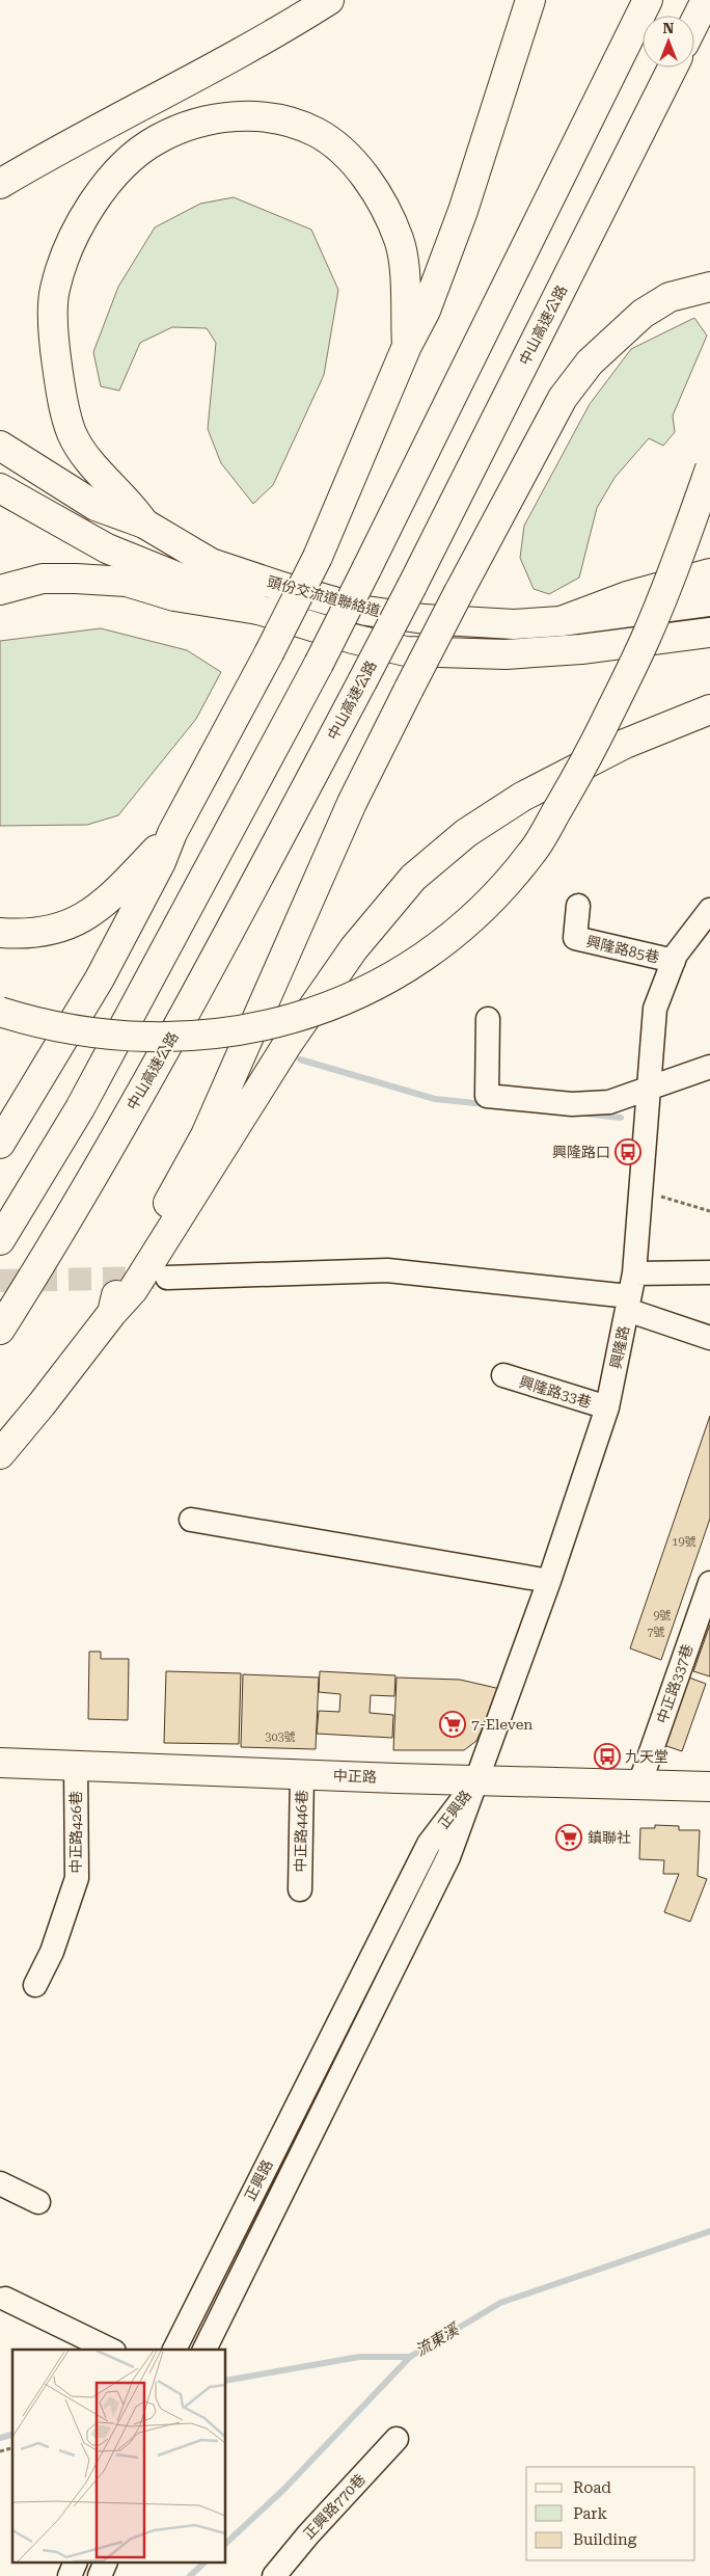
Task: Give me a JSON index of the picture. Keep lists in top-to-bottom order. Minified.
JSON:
{"streets":{"main road":["中山高速公路","頭份交流道聯絡道","中正路"],"street":["興隆路85巷","興隆路","興隆路33巷","中正路337巷","正興路","中正路446巷","中正路426巷","正興路770巷"]},"crossings":[["興隆路85巷","興隆路"],["興隆路","興隆路33巷"],["興隆路","中正路"],["興隆路","正興路"],["中正路337巷","中正路"],["中正路","正興路"],["中正路","中正路446巷"],["中正路","中正路426巷"]],"water":["流東溪"],"places":{"bus stop":["興隆路口","九天堂"],"supermarket":["7-Eleven","鎮聯社"]},"house_numbers":["19號","9號","7號","303號"],"legend":["Road","Park","Building"],"north":"top"}
